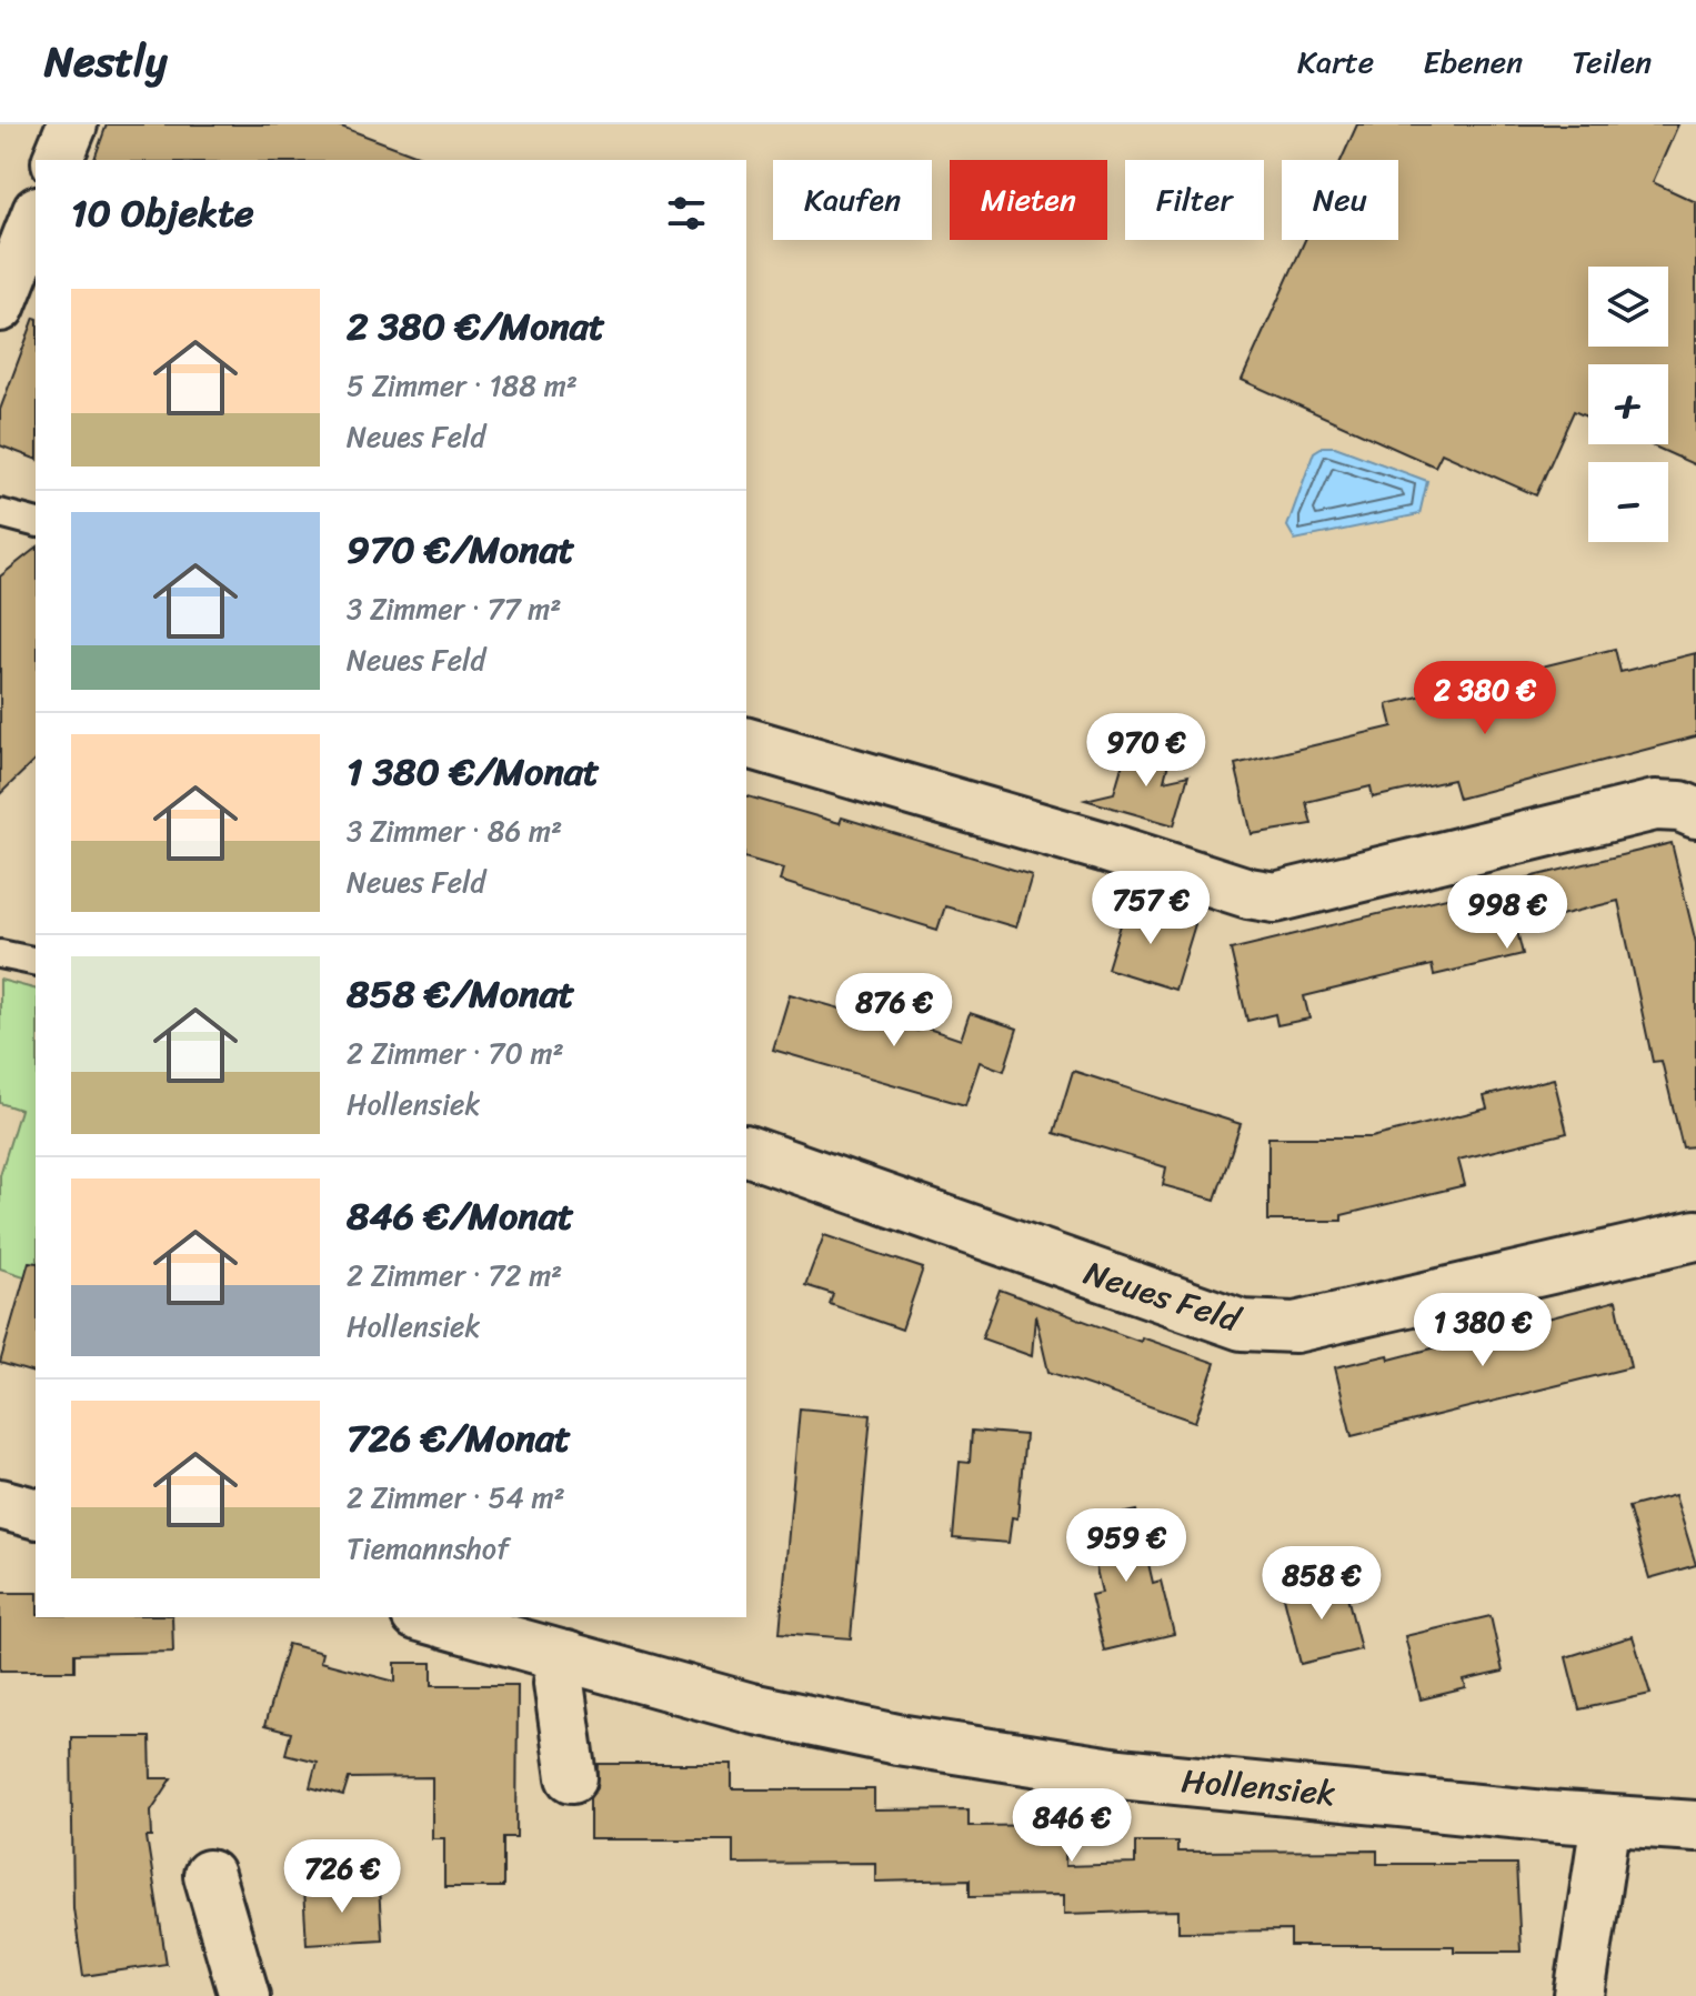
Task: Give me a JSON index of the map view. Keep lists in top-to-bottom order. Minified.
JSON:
{"streets":{"street":["Neues Feld","Hollensiek"]},"page":{"header":"Nestly","nav":["Karte","Ebenen","Teilen"],"chip":["Kaufen","Mieten","Filter","Neu"],"heading":"10 Objekte","map_buttons":["+","−"],"list":[{"name":"2 380 €/Monat","note":"5 Zimmer · 188 m² · Neues Feld"},{"name":"970 €/Monat","note":"3 Zimmer · 77 m² · Neues Feld"},{"name":"1 380 €/Monat","note":"3 Zimmer · 86 m² · Neues Feld"},{"name":"858 €/Monat","note":"2 Zimmer · 70 m² · Hollensiek"},{"name":"846 €/Monat","note":"2 Zimmer · 72 m² · Hollensiek"},{"name":"726 €/Monat","note":"2 Zimmer · 54 m² · Tiemannshof"}],"price":["2 380 €","970 €","757 €","998 €","876 €","1 380 €","959 €","858 €","846 €","726 €"]}}
